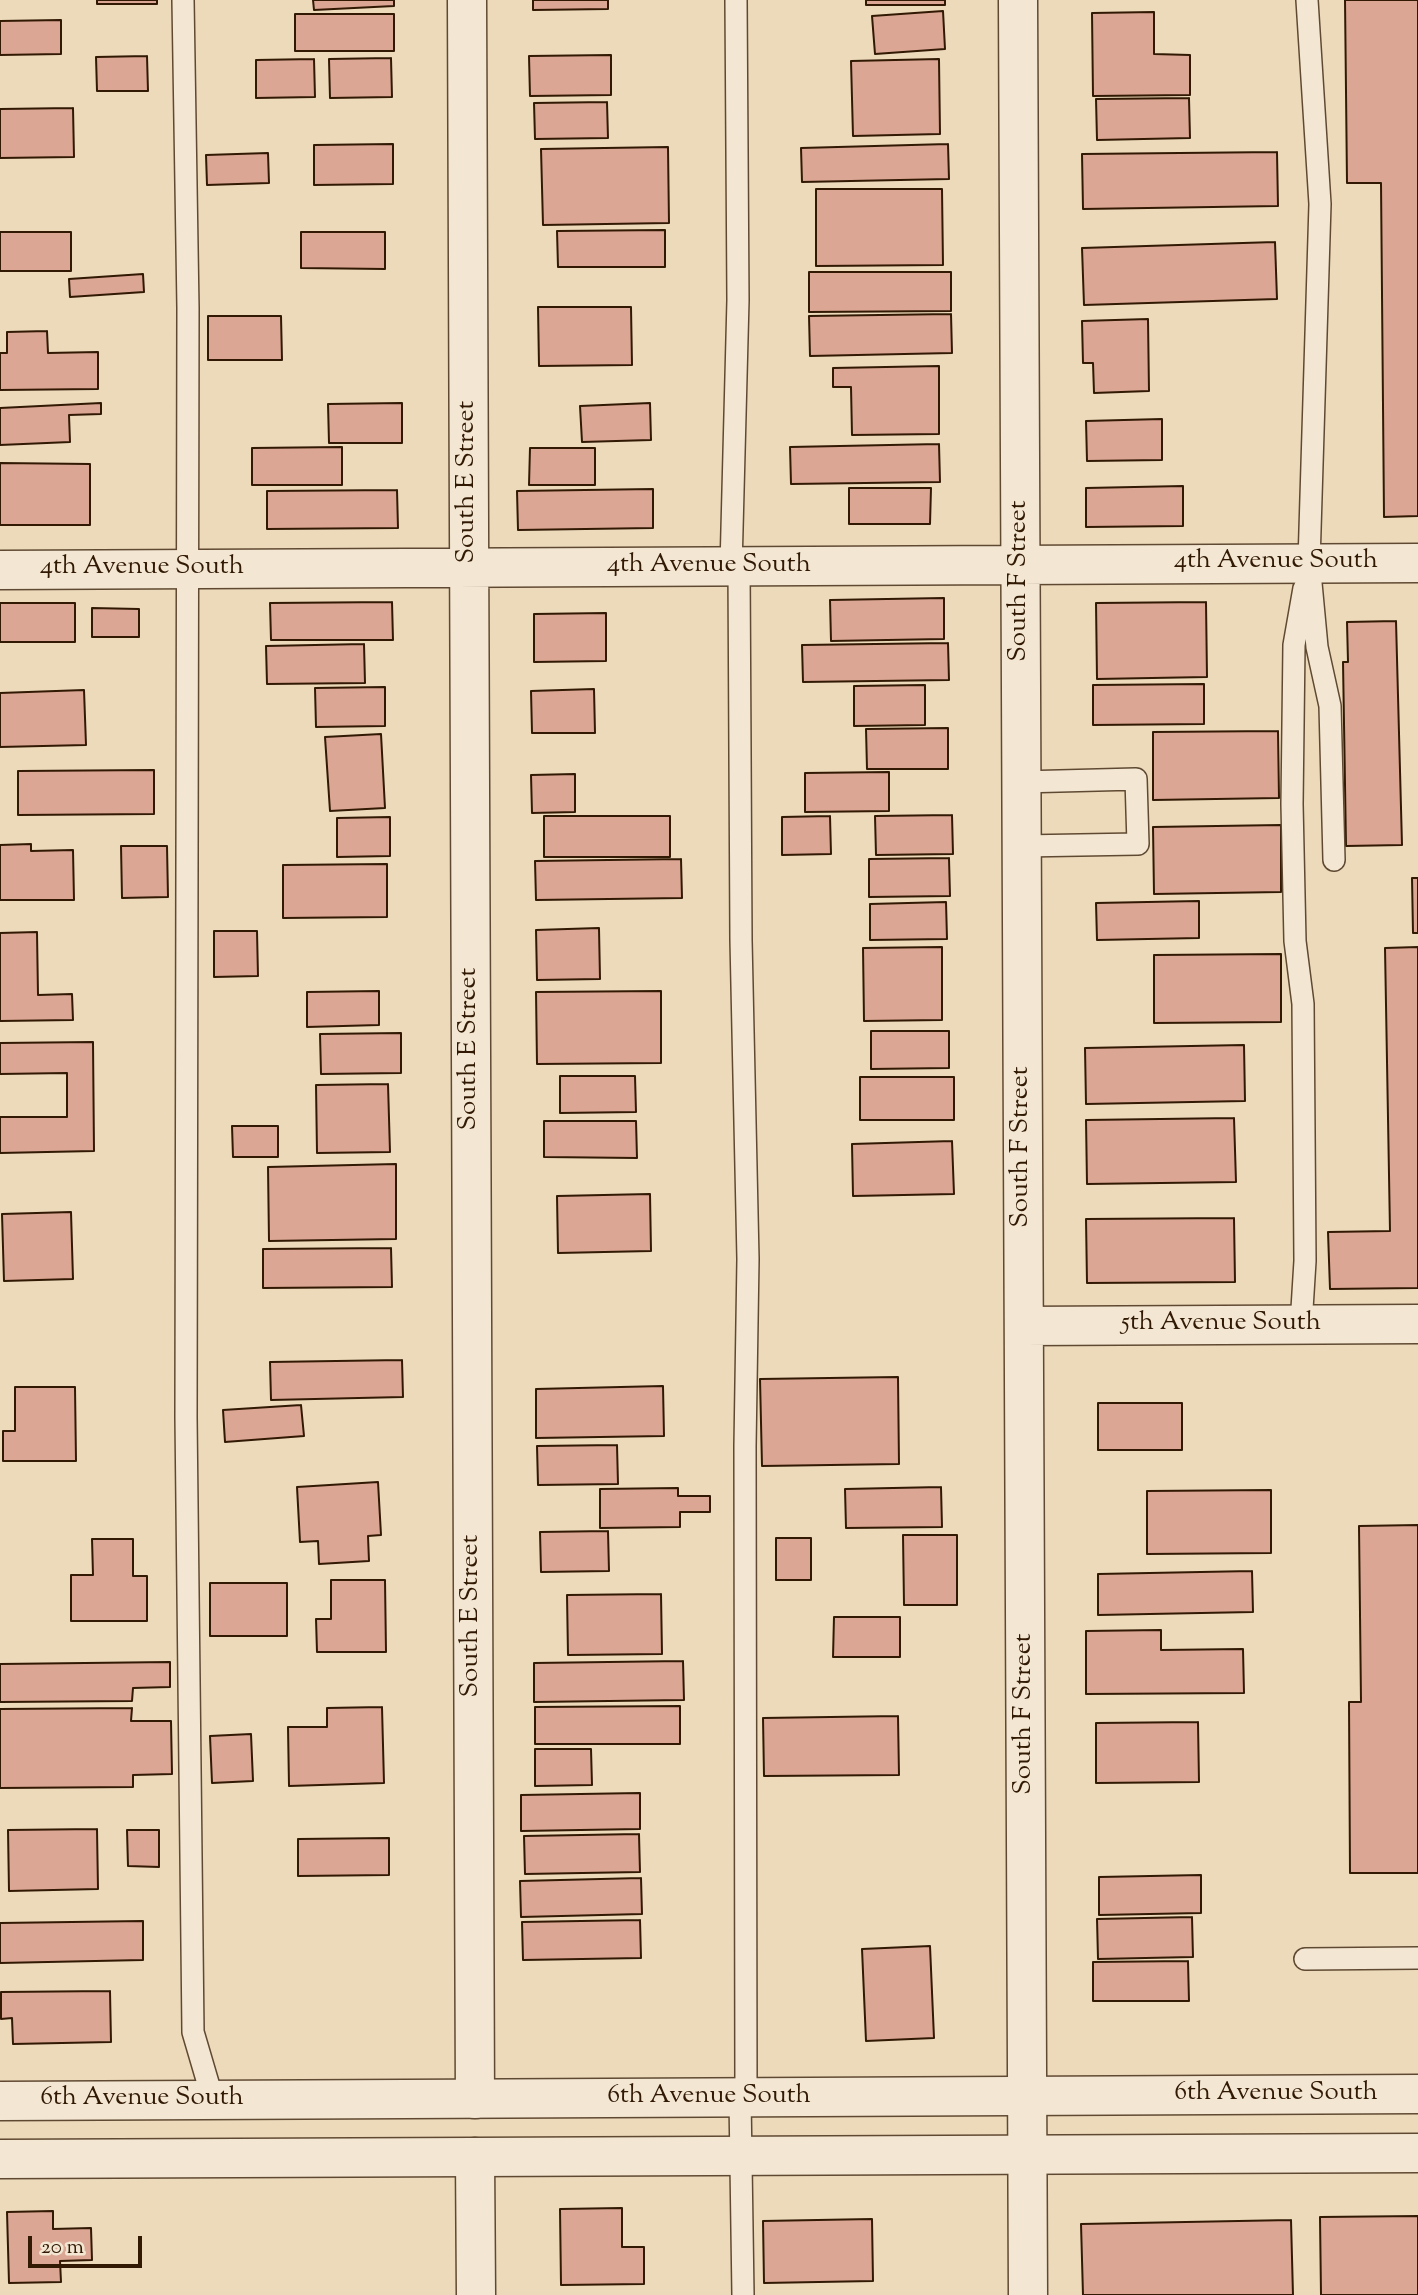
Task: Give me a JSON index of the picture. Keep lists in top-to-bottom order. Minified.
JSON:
{"streets":{"street":["South E Street","4th Avenue South","South F Street","5th Avenue South","6th Avenue South"]},"crossings":[["South E Street","4th Avenue South"],["South E Street","6th Avenue South"],["4th Avenue South","South F Street"],["South F Street","5th Avenue South"],["South F Street","6th Avenue South"]],"scale_bar":"20 m"}
